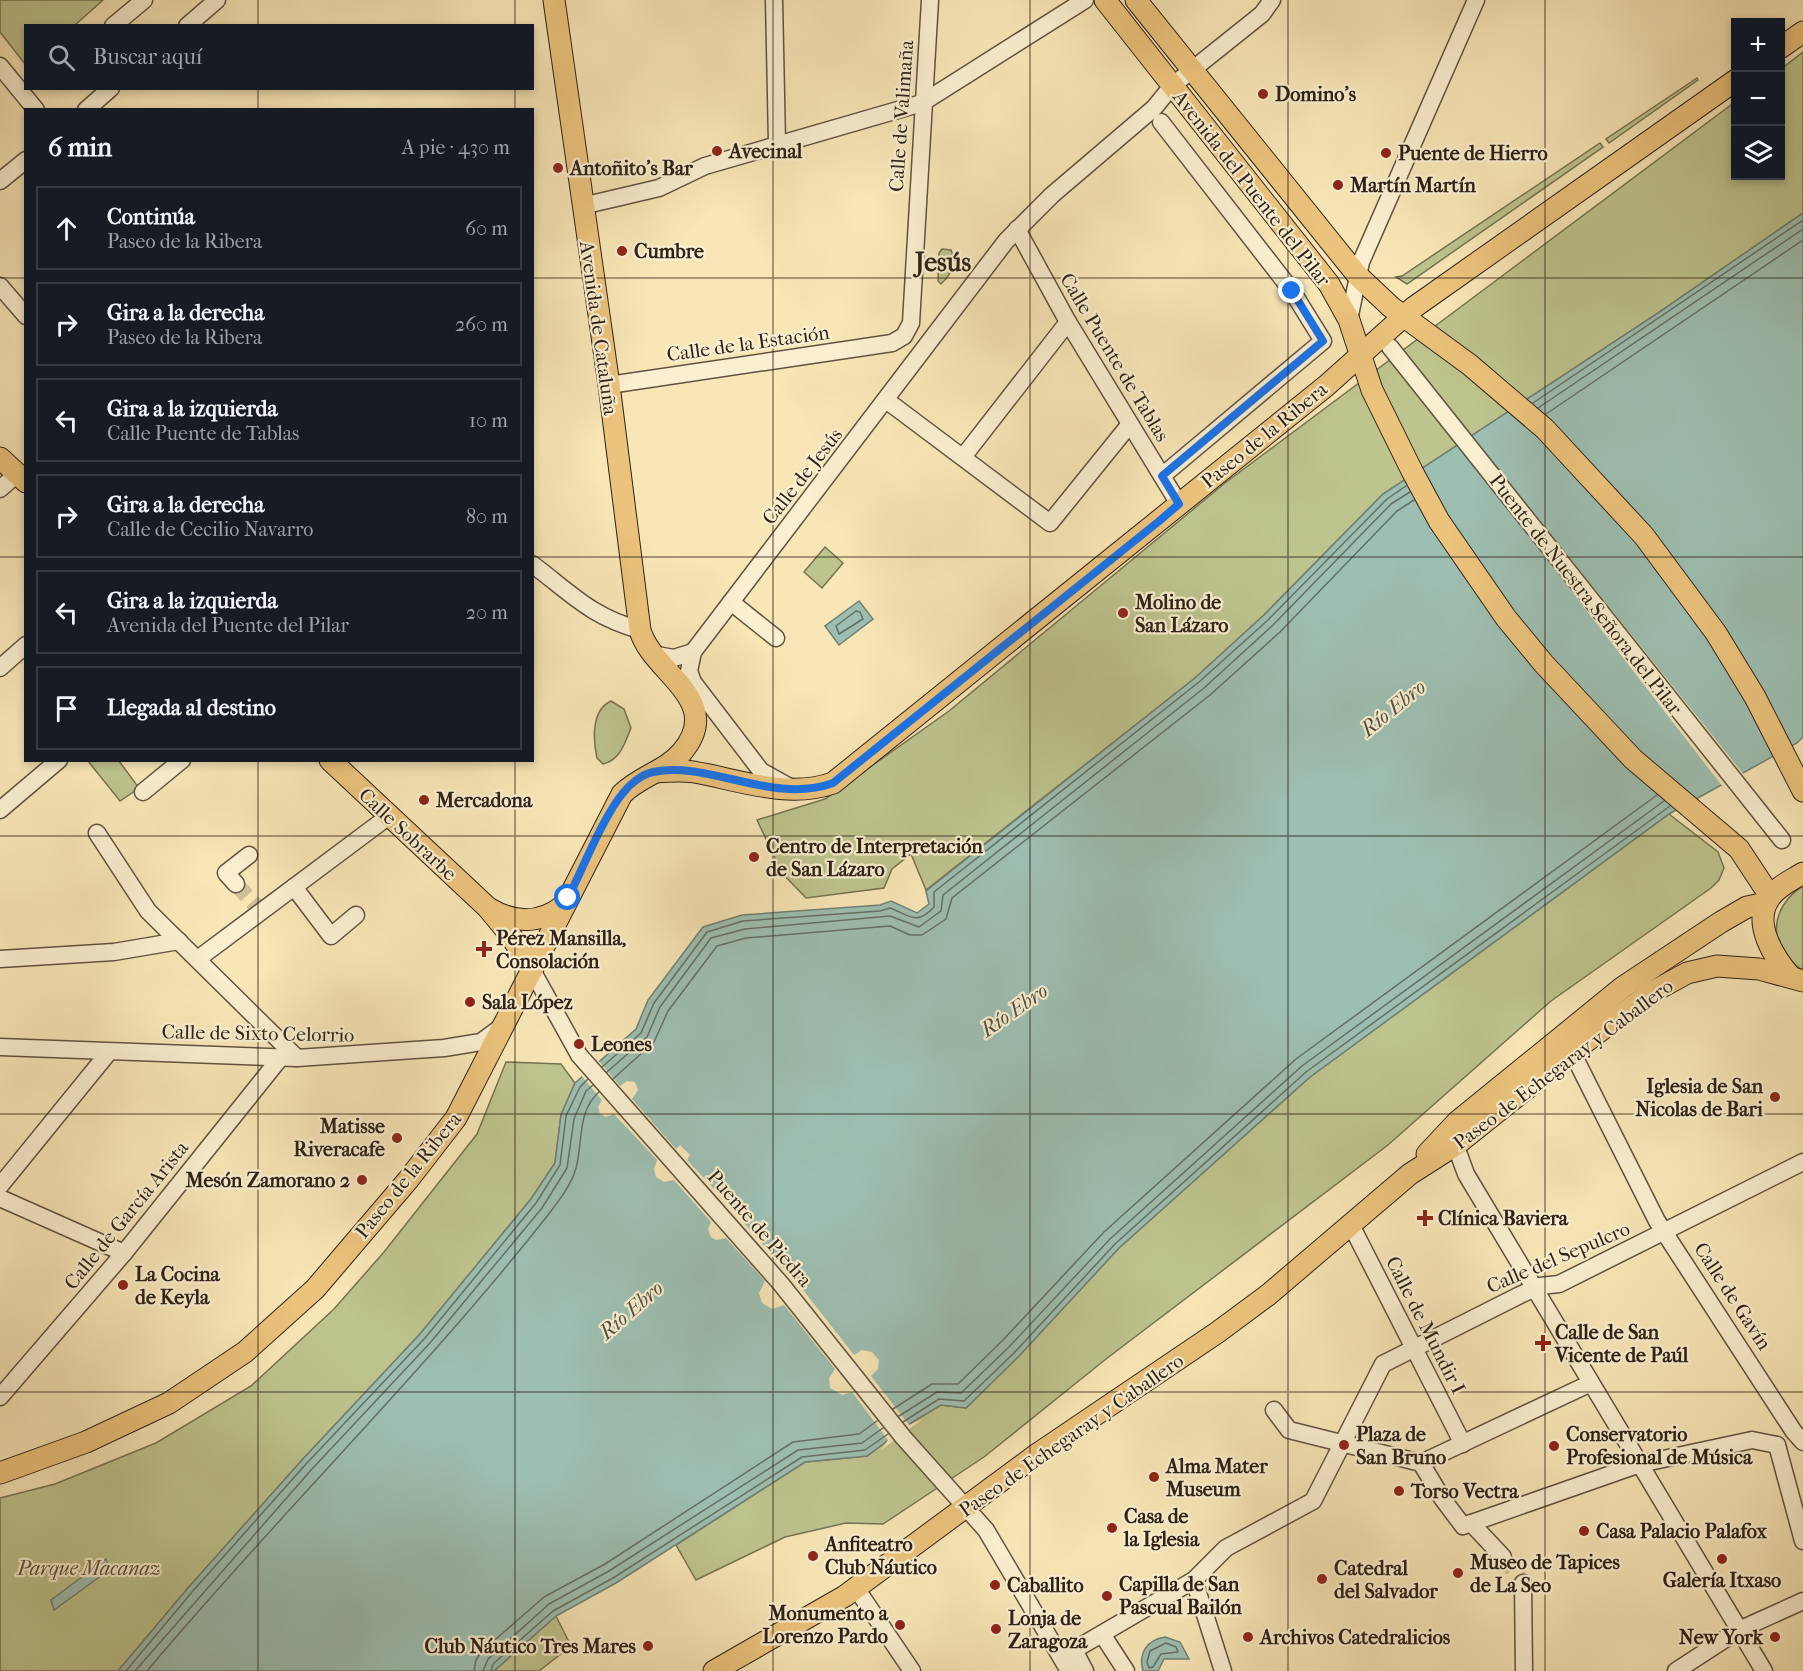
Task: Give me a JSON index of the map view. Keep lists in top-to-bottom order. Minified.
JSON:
{"streets":{"main road":["Avenida del Puente del Pilar","Avenida de Cataluña","Paseo de la Ribera","Calle Sobrarbe","Paseo de Echegaray y Caballero"],"street":["Calle de Valimaña","Calle de la Estación","Calle Puente de Tablas","Calle de Jesús","Puente de Nuestra Señora del Pilar","Calle de Sixto Celorrio","Calle de García Arista","Puente de Piedra","Calle del Sepulcro","Calle de Gavín","Calle de Mundir I"]},"crossings":[["Avenida del Puente del Pilar","Calle Puente de Tablas"],["Avenida del Puente del Pilar","Paseo de la Ribera"],["Avenida del Puente del Pilar","Calle de Jesús"],["Avenida del Puente del Pilar","Paseo de Echegaray y Caballero"],["Avenida de Cataluña","Calle de la Estación"],["Avenida de Cataluña","Paseo de la Ribera"],["Calle Puente de Tablas","Paseo de la Ribera"],["Calle Puente de Tablas","Calle de Jesús"],["Paseo de la Ribera","Calle Sobrarbe"],["Paseo de la Ribera","Calle de Sixto Celorrio"],["Paseo de la Ribera","Puente de Piedra"],["Calle Sobrarbe","Puente de Piedra"],["Calle de Sixto Celorrio","Calle de García Arista"],["Paseo de Echegaray y Caballero","Puente de Piedra"],["Paseo de Echegaray y Caballero","Calle de Gavín"],["Paseo de Echegaray y Caballero","Calle de Mundir I"],["Calle del Sepulcro","Calle de Gavín"],["Calle del Sepulcro","Calle de Mundir I"]],"districts":["Jesús"],"water":["Río Ebro"],"parks":["Parque Macanaz"],"places":{"other":["Domino's","Avecinal","Puente de Hierro","Antoñito's Bar","Martín Martín","Cumbre","Molino de San Lázaro","Mercadona","Centro de Interpretación de San Lázaro","Sala López","Leones","Iglesia de San Nicolas de Bari","Matisse Riveracafe","Mesón Zamorano 2","La Cocina de Keyla","Plaza de San Bruno","Conservatorio Profesional de Música","Alma Mater Museum","Torso Vectra","Casa de la Iglesia","Casa Palacio Palafox","Anfiteatro Club Náutico","Galería Itxaso","Museo de Tapices de La Seo","Catedral del Salvador","Caballito","Capilla de San Pascual Bailón","Monumento a Lorenzo Pardo","Lonja de Zaragoza","Archivos Catedralicios","New York","Club Náutico Tres Mares"],"health":["Pérez Mansilla, Consolación","Clínica Baviera","Calle de San Vicente de Paúl"]},"page":{"map_buttons":["+","−"],"search":"Buscar aquí","heading":["6 min","A pie · 430 m"],"list":[["Continúa","Paseo de la Ribera","60 m"],["Gira a la derecha","Paseo de la Ribera","260 m"],["Gira a la izquierda","Calle Puente de Tablas","10 m"],["Gira a la derecha","Calle de Cecilio Navarro","80 m"],["Gira a la izquierda","Avenida del Puente del Pilar","20 m"],"Llegada al destino"]}}
